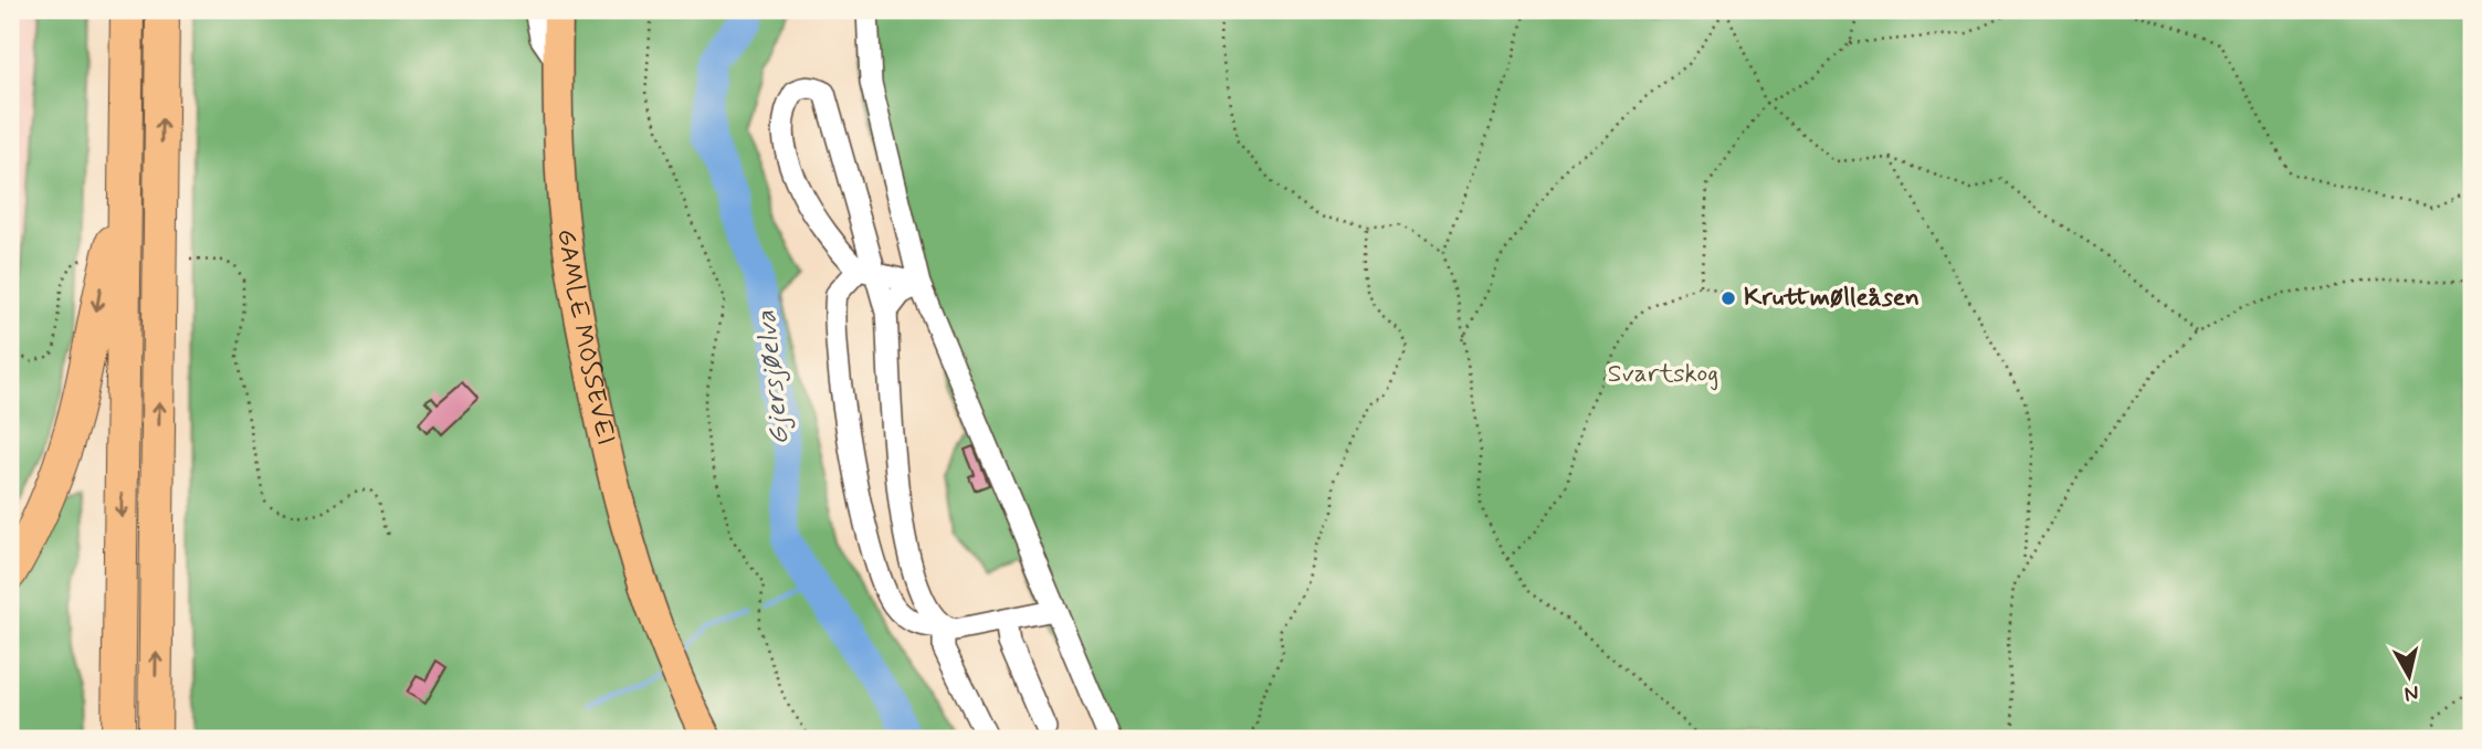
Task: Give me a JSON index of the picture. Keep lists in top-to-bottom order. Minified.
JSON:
{"streets":{"main road":["GAMLE MOSSEVEI"]},"water":["Gjersjøelva"],"parks":["Svartskog"],"places":["Kruttmølleåsen"],"north":"bottom"}
